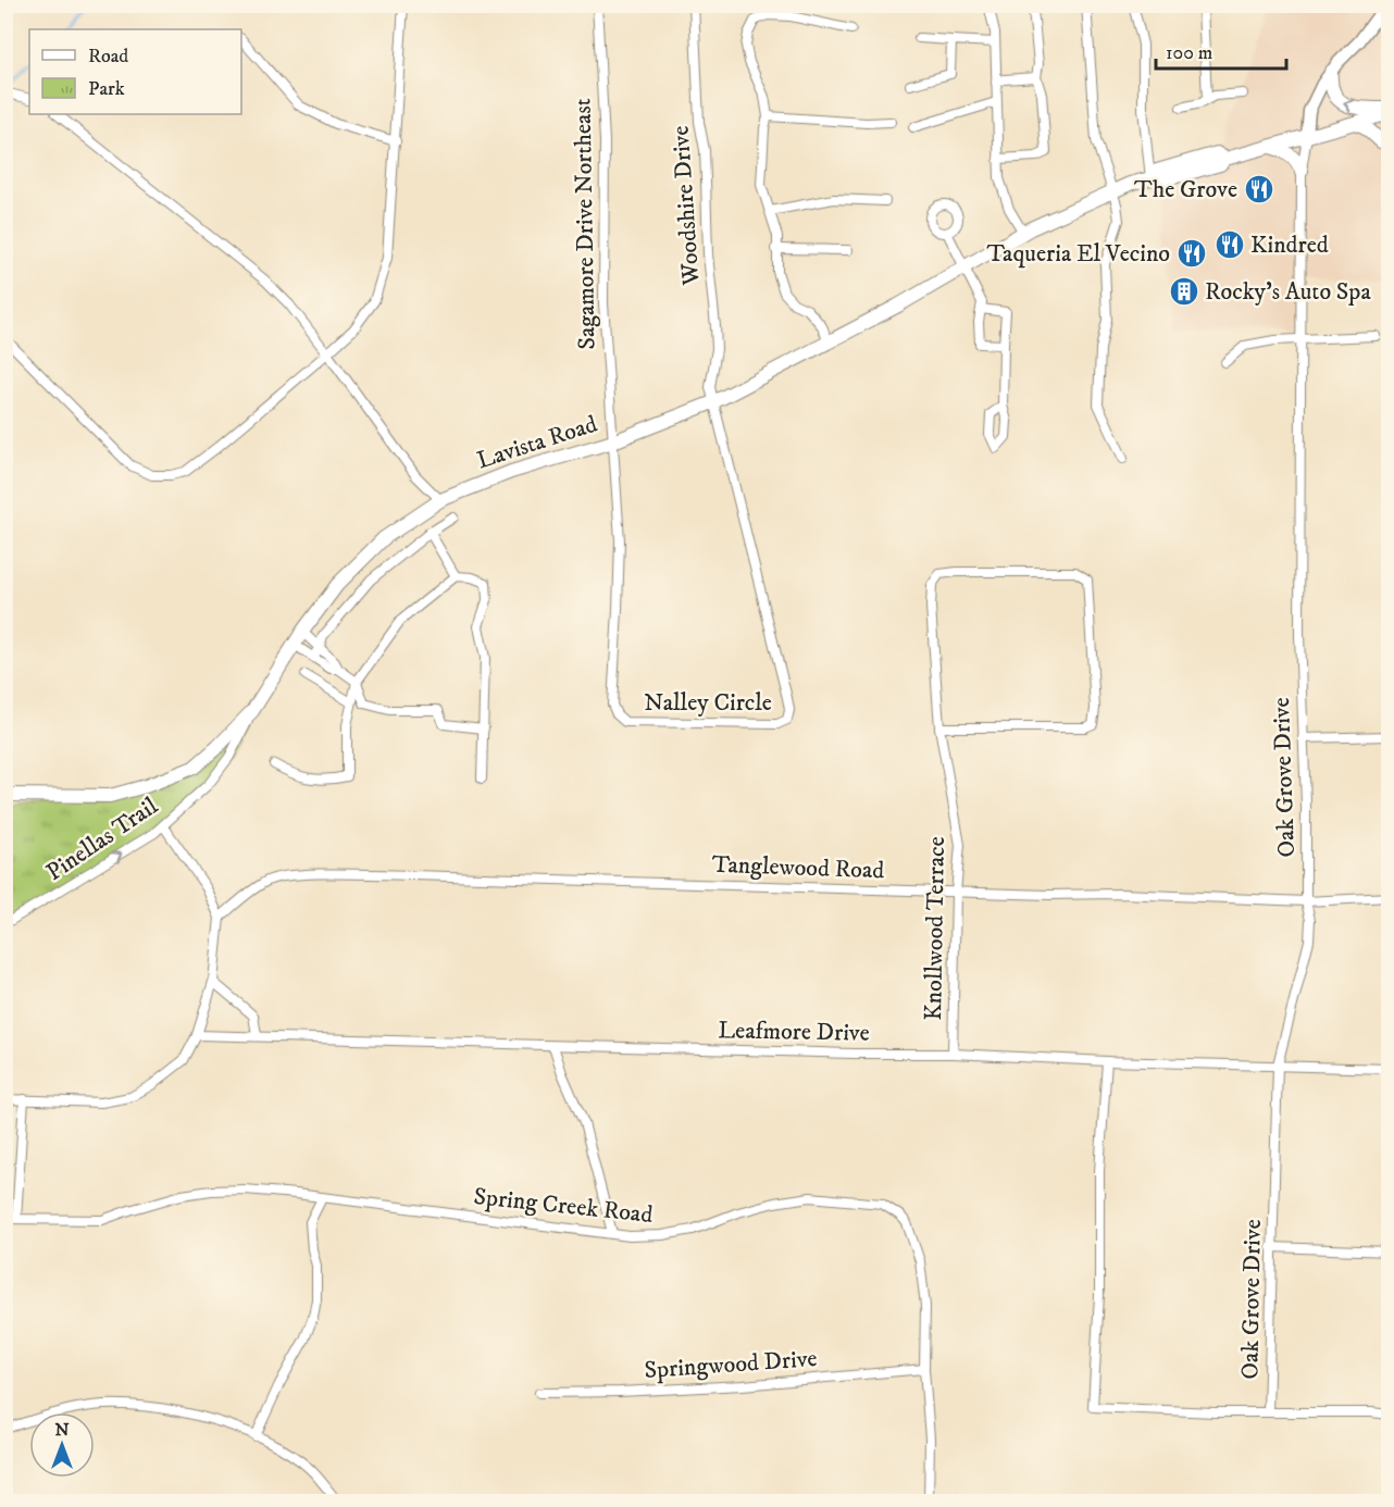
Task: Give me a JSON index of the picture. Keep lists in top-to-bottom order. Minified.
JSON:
{"streets":{"main road":["Lavista Road"],"street":["Woodshire Drive","Sagamore Drive Northeast","Nalley Circle","Oak Grove Drive","Pinellas Trail","Tanglewood Road","Knollwood Terrace","Leafmore Drive","Spring Creek Road","Springwood Drive"]},"crossings":[["Woodshire Drive","Lavista Road"],["Woodshire Drive","Nalley Circle"],["Sagamore Drive Northeast","Lavista Road"],["Sagamore Drive Northeast","Nalley Circle"],["Lavista Road","Nalley Circle"],["Lavista Road","Oak Grove Drive"],["Lavista Road","Pinellas Trail"],["Oak Grove Drive","Tanglewood Road"],["Oak Grove Drive","Leafmore Drive"],["Tanglewood Road","Knollwood Terrace"],["Knollwood Terrace","Leafmore Drive"],["Spring Creek Road","Springwood Drive"]],"one_way":["Pinellas Trail"],"places":{"restaurant":["The Grove","Kindred","Taqueria El Vecino"],"building":["Rocky's Auto Spa"]},"legend":["Road","Park"],"scale_bar":"100 m","north":"top"}
